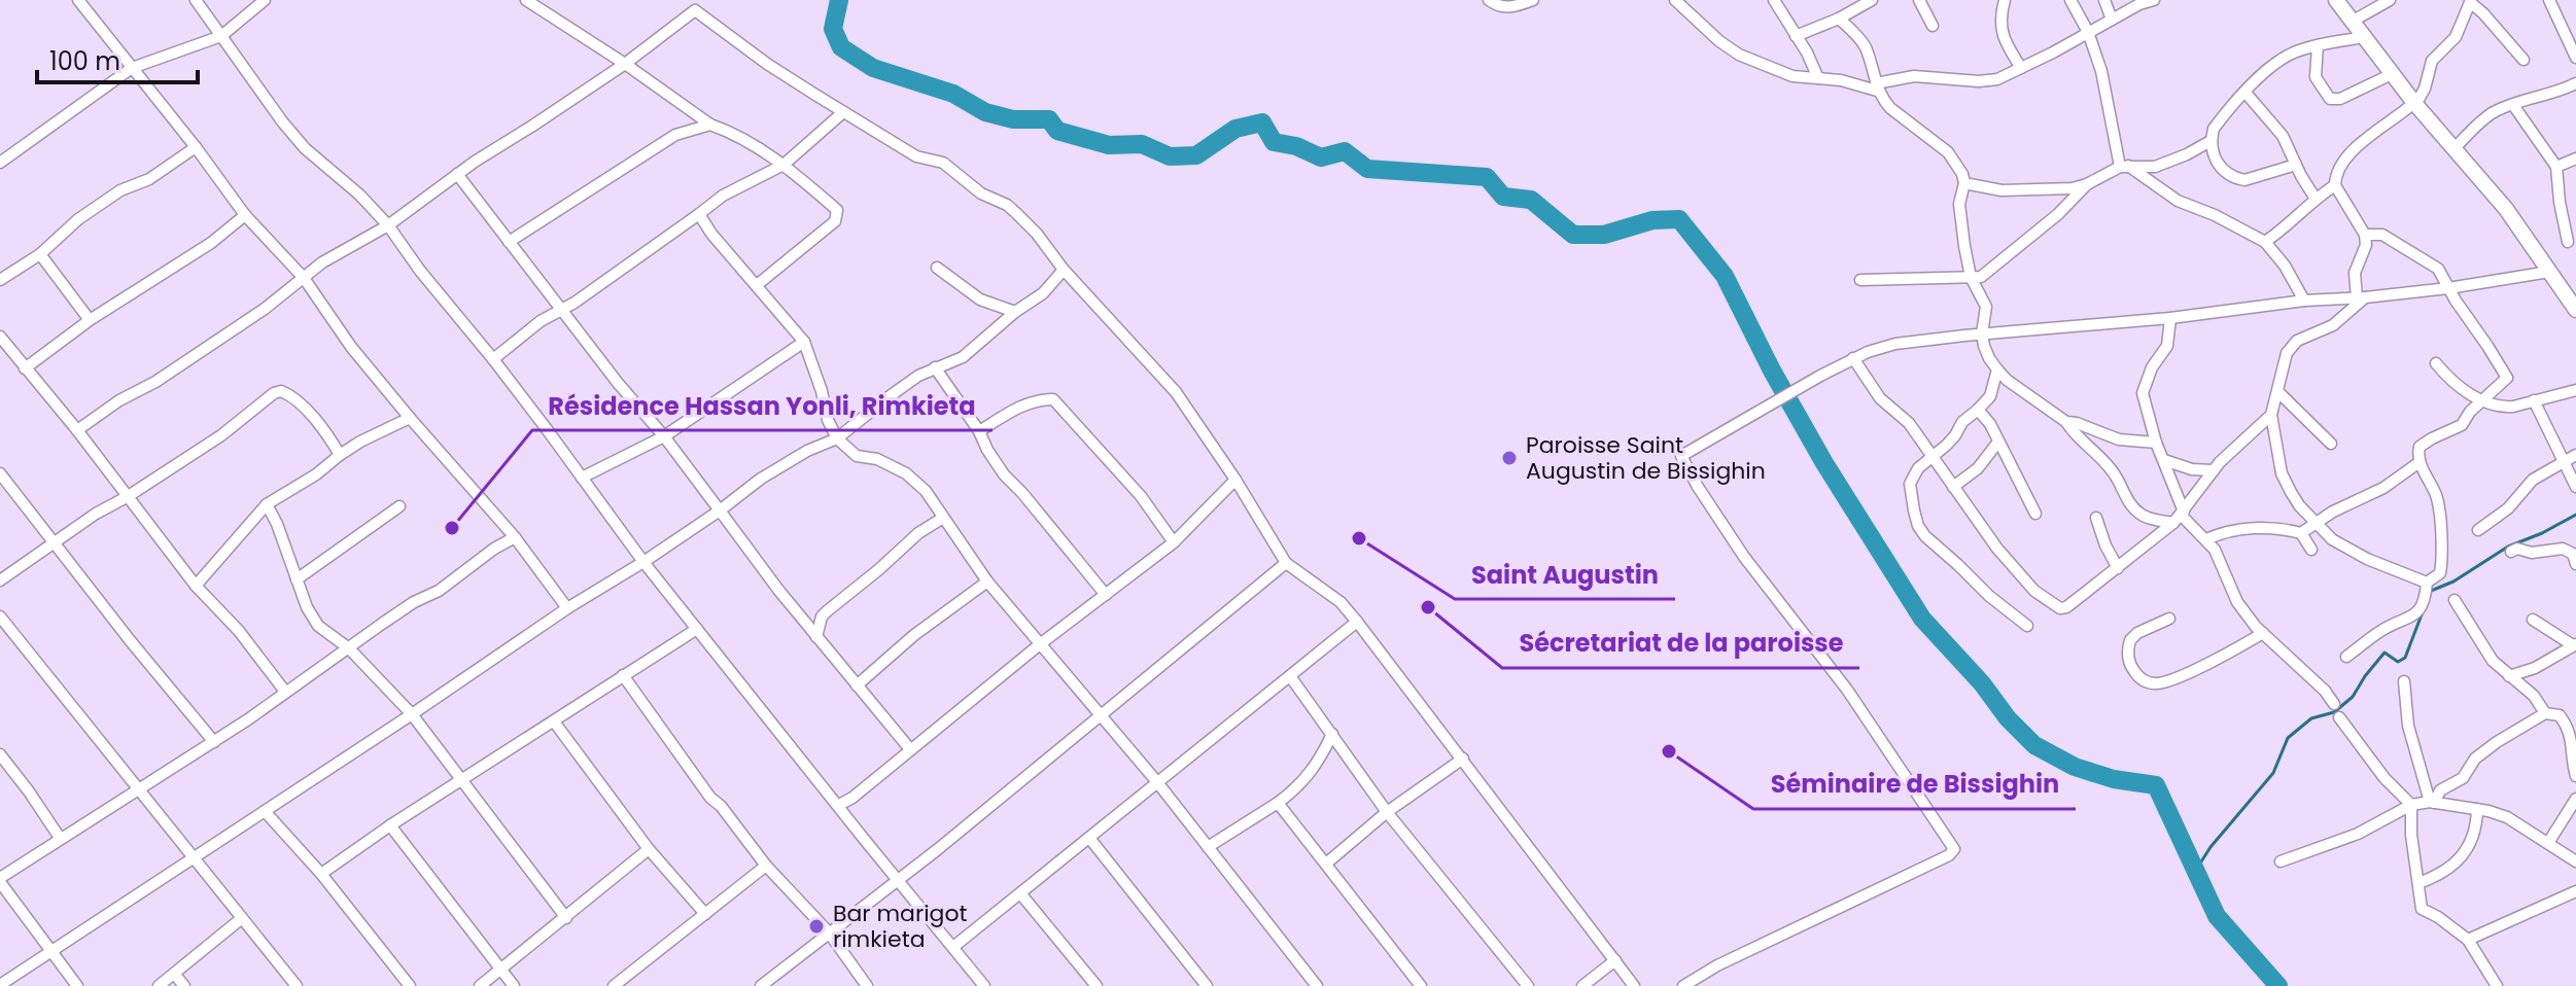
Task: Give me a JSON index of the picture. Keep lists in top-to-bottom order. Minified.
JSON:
{"places":["Paroisse Saint Augustin de Bissighin","Résidence Hassan Yonli, Rimkieta","Saint Augustin","Sécretariat de la paroisse","Séminaire de Bissighin","Bar marigot rimkieta"],"scale_bar":"100 m"}
